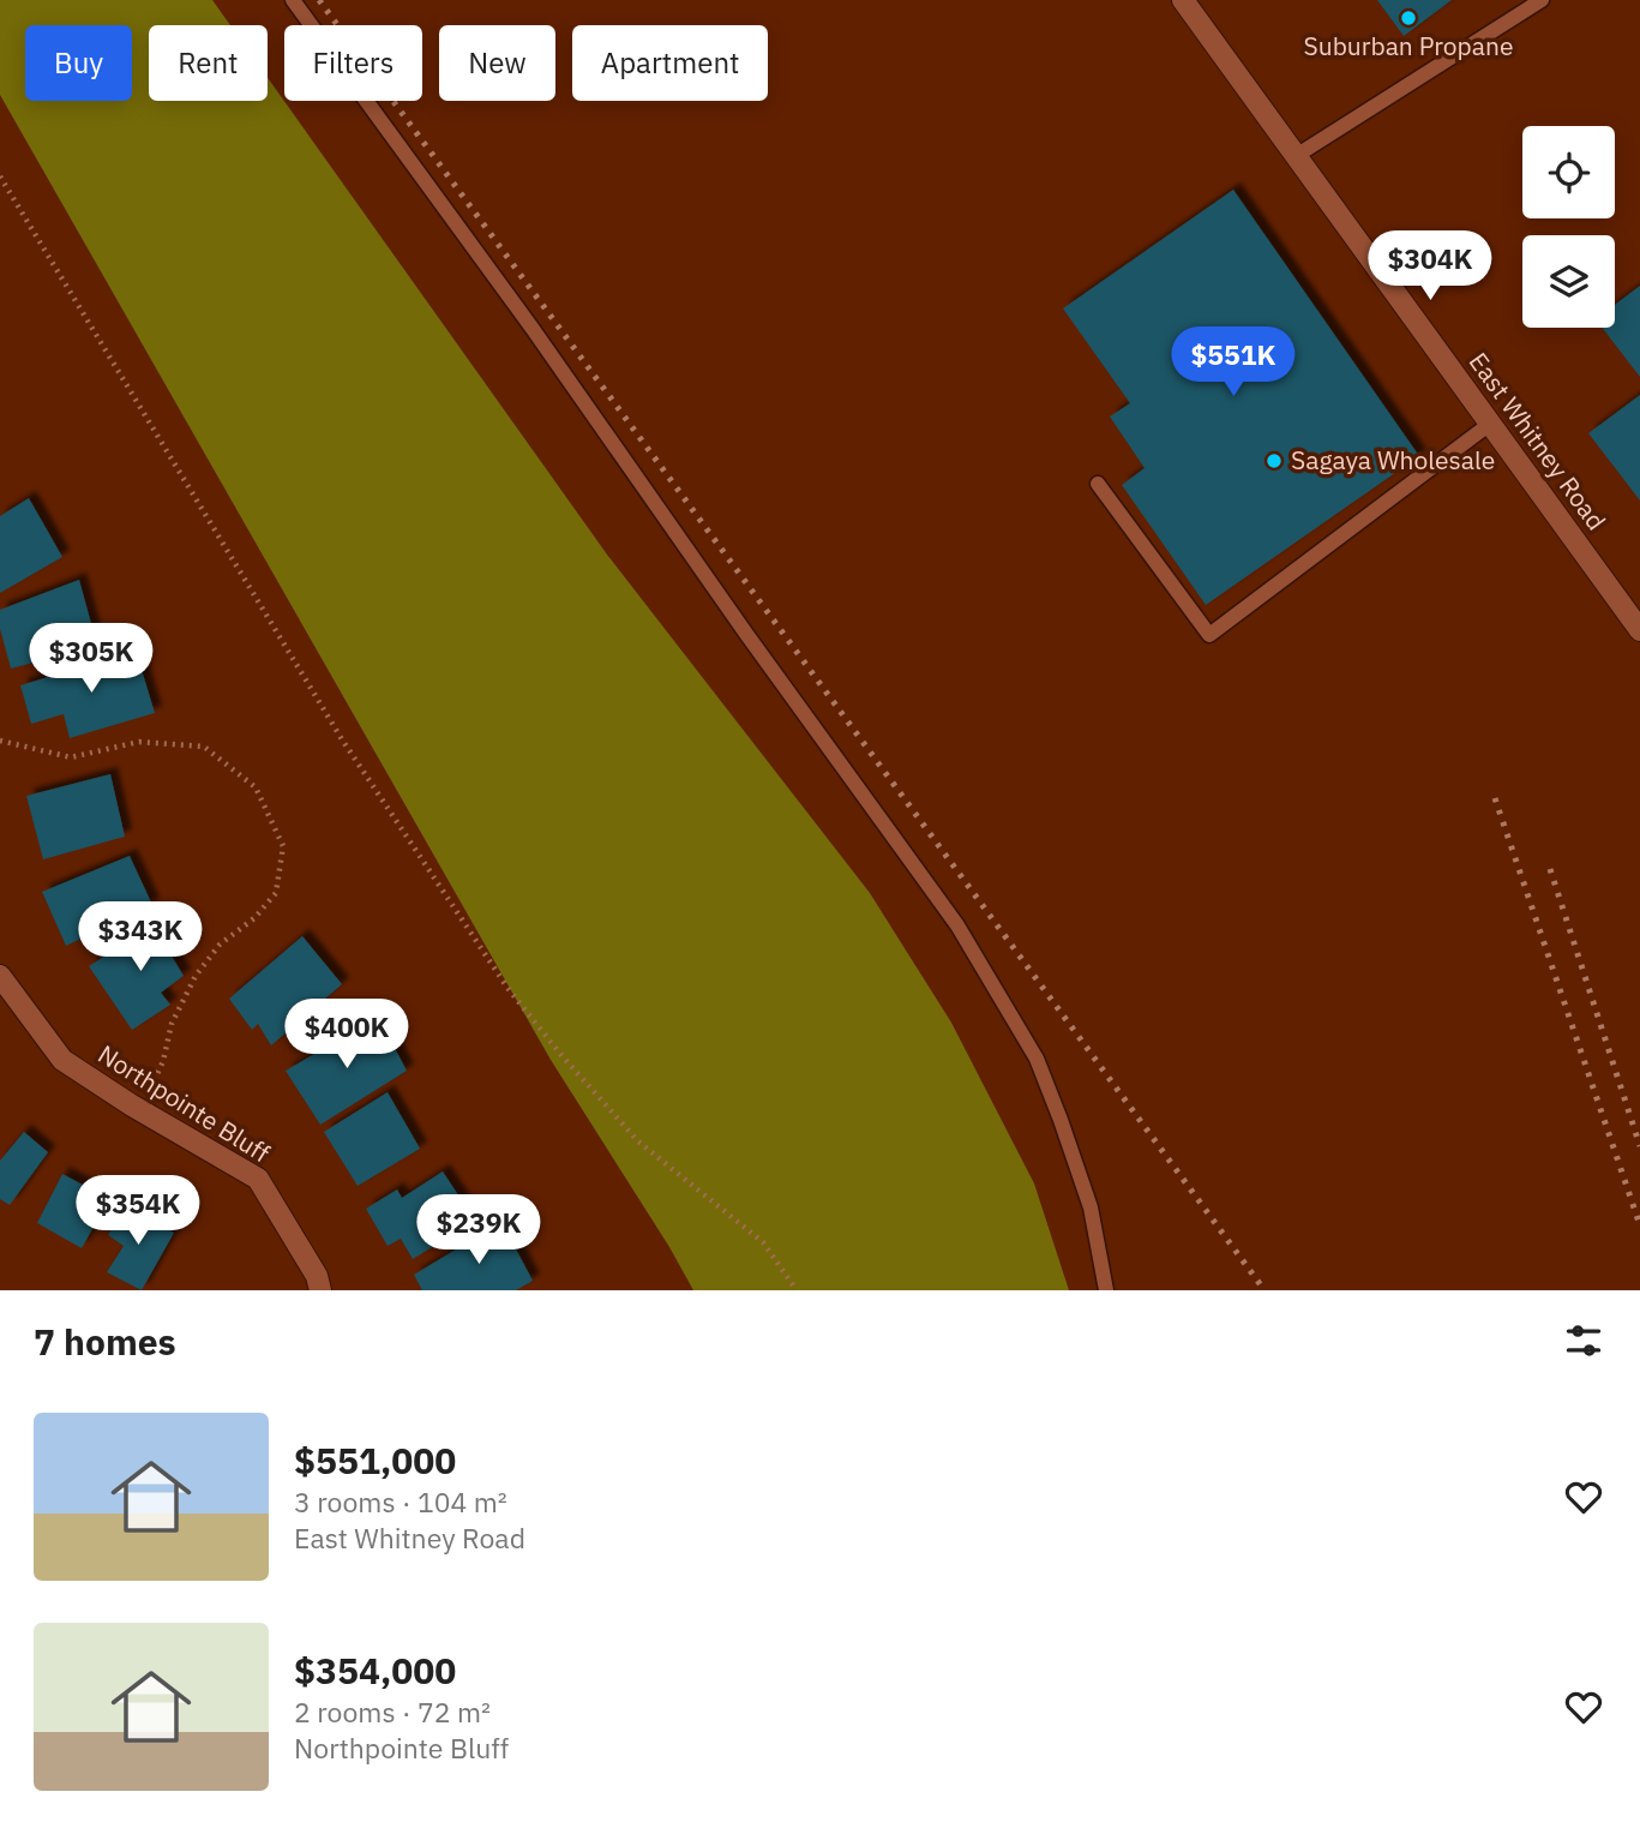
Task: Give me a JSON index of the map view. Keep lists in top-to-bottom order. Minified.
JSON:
{"streets":{"street":["East Whitney Road","Northpointe Bluff"]},"places":["Suburban Propane","Sagaya Wholesale"],"page":{"chip":["Buy","Rent","Filters","New","Apartment"],"price":["$304K","$551K","$305K","$343K","$400K","$354K","$239K"],"heading":"7 homes","list":[{"name":"$551,000","note":"3 rooms · 104 m² · East Whitney Road"},{"name":"$354,000","note":"2 rooms · 72 m² · Northpointe Bluff"}]}}
